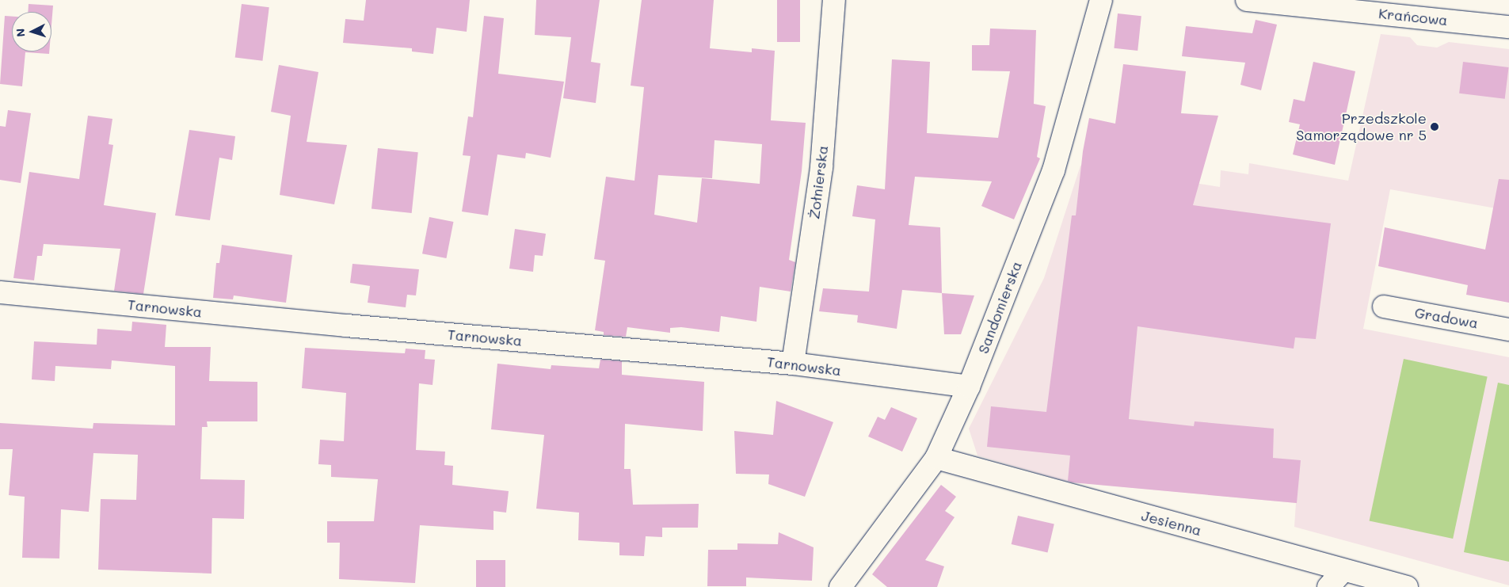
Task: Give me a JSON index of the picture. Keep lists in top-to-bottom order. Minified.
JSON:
{"streets":{"street":["Krańcowa","Żołnierska","Sandomierska","Tarnowska","Gradowa","Jesienna"]},"crossings":[["Żołnierska","Tarnowska"],["Sandomierska","Tarnowska"],["Sandomierska","Jesienna"]],"places":["Przedszkole Samorządowe nr 5"],"north":"left"}
